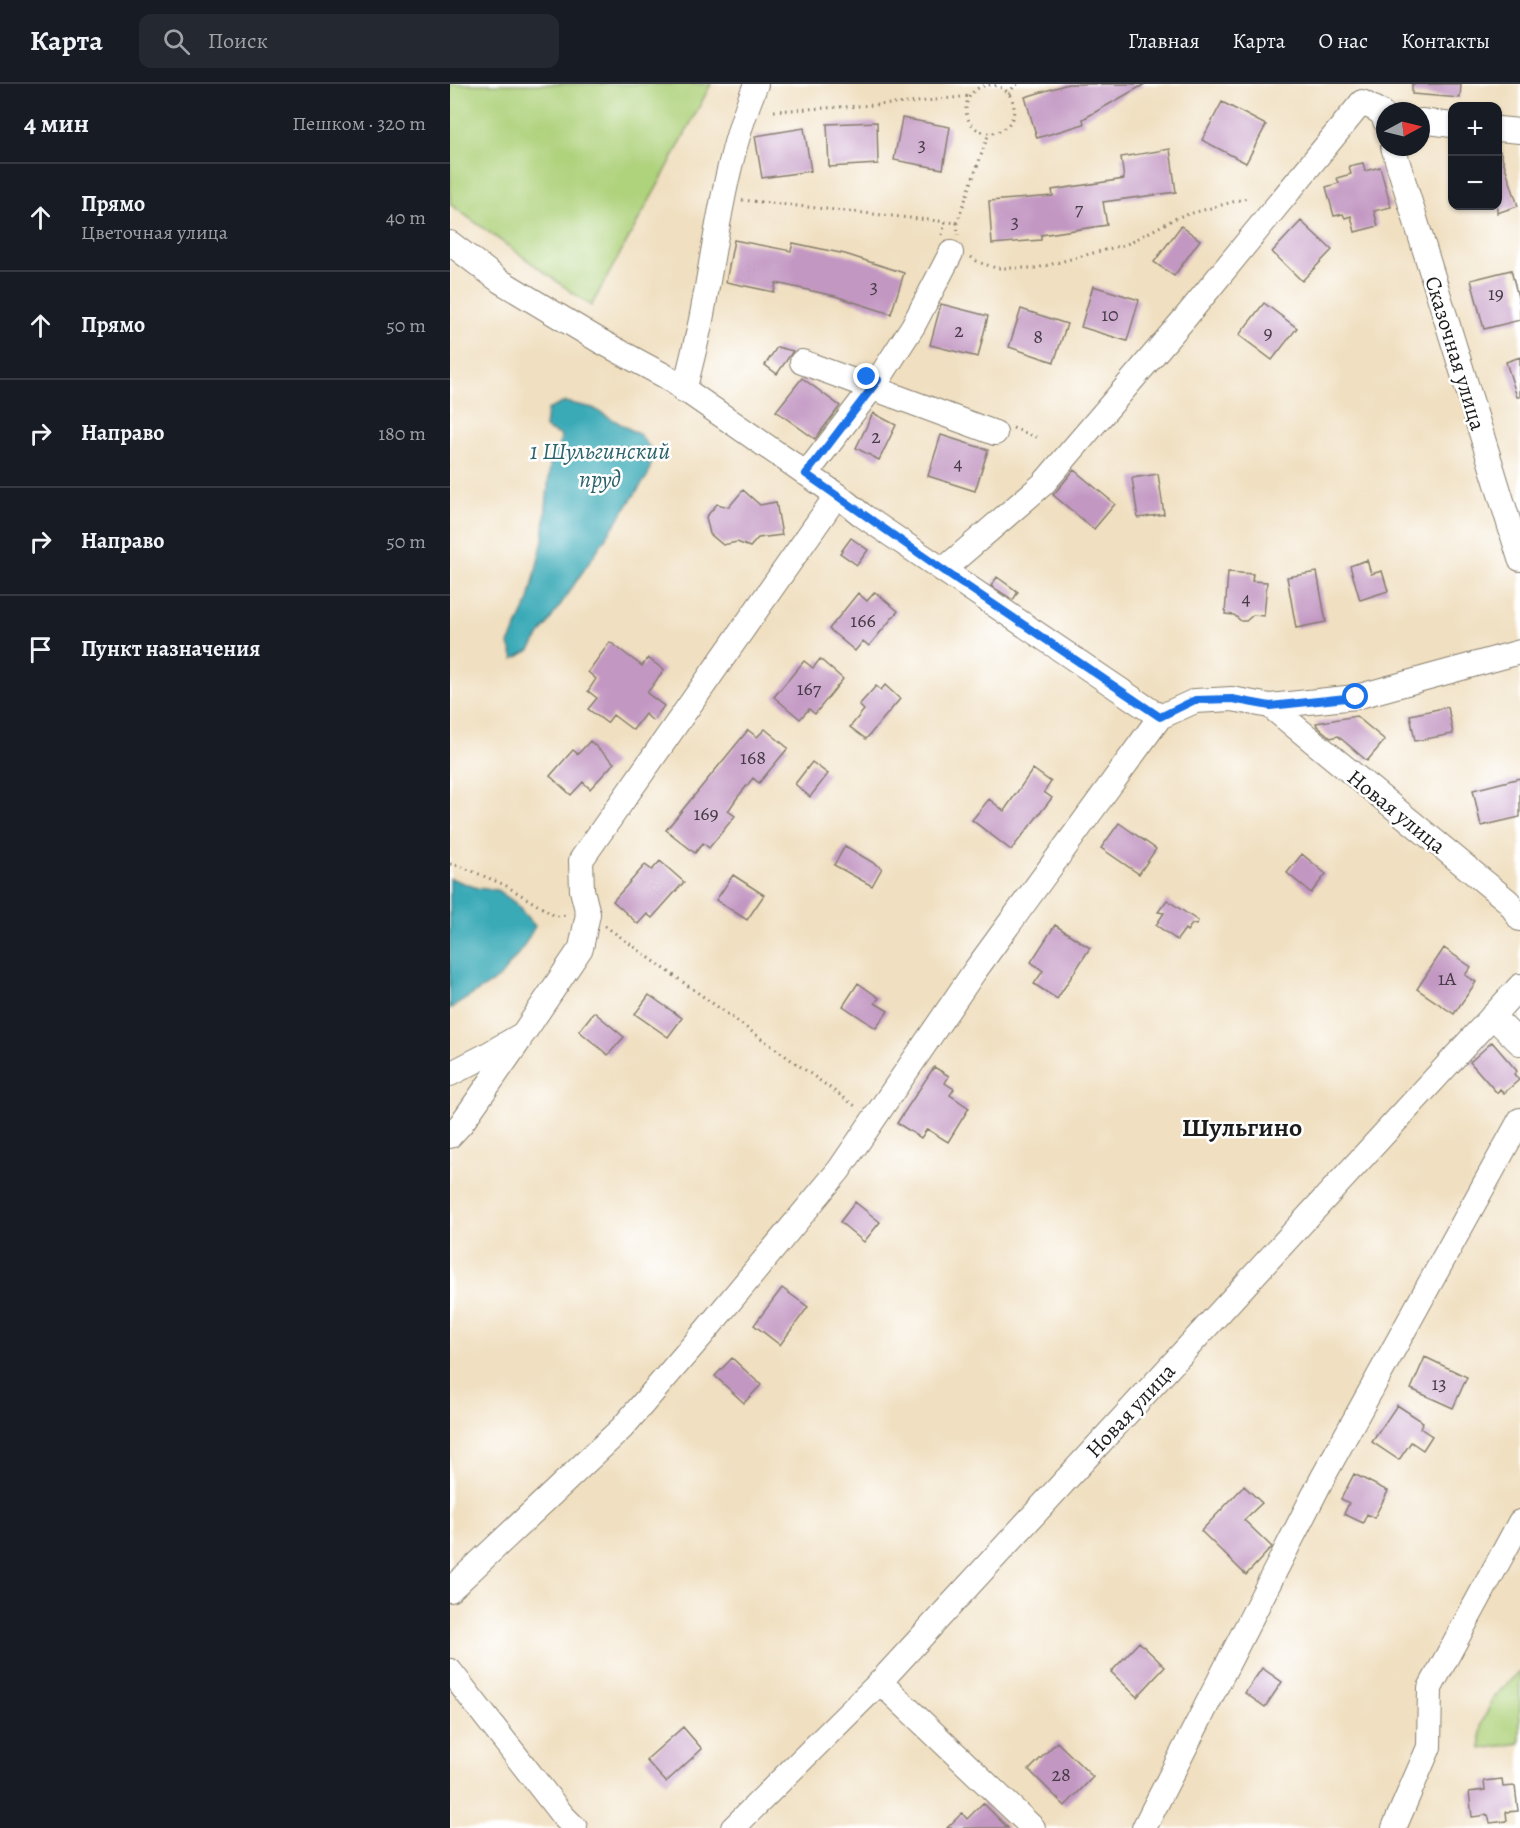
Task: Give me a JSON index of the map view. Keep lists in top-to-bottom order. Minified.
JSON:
{"streets":{"street":["Сказочная улица","Новая улица"]},"districts":["Шульгино"],"water":["1 Шульгинский пруд"],"house_numbers":["3","7","3","3","19","10","2","9","8","2","4","4","166","167","168","169","1А","13","28"],"north":"right","page":{"header":"Карта","search":"Поиск","nav":["Главная","Карта","О нас","Контакты"],"heading":["4 мин","Пешком · 320 m"],"map_buttons":["+","−"],"list":[["Прямо","Цветочная улица","40 m"],["Прямо","50 m"],["Направо","180 m"],["Направо","50 m"],"Пункт назначения"]}}
